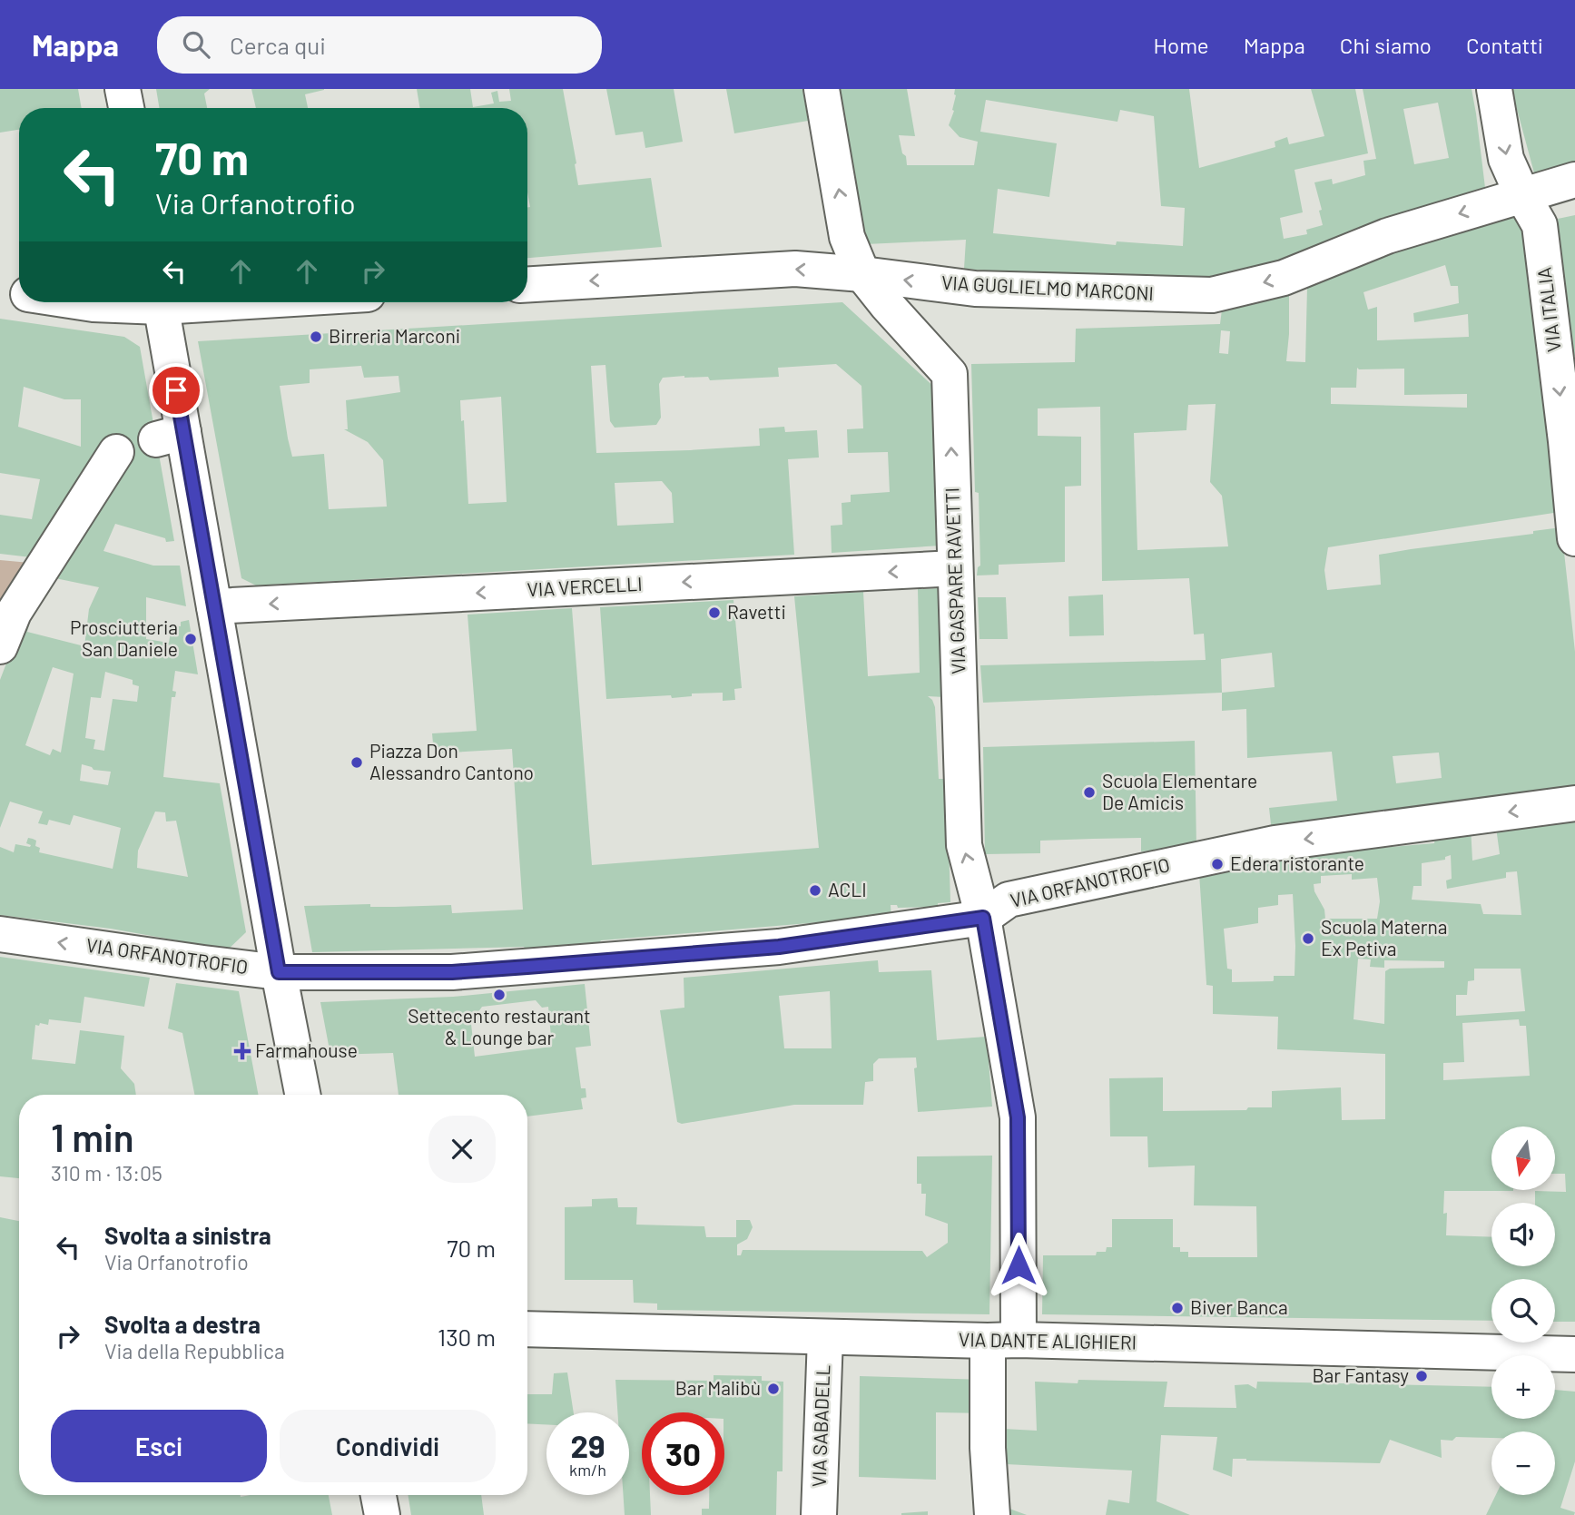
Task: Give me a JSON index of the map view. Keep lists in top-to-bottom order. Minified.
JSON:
{"streets":{"street":["VIA GUGLIELMO MARCONI","VIA ITALIA","VIA GASPARE RAVETTI","VIA VERCELLI","VIA ORFANOTROFIO","VIA DANTE ALIGHIERI","VIA SABADELL"]},"crossings":[["VIA GUGLIELMO MARCONI","VIA ITALIA"],["VIA GUGLIELMO MARCONI","VIA GASPARE RAVETTI"],["VIA GASPARE RAVETTI","VIA VERCELLI"],["VIA GASPARE RAVETTI","VIA ORFANOTROFIO"],["VIA GASPARE RAVETTI","VIA DANTE ALIGHIERI"],["VIA DANTE ALIGHIERI","VIA SABADELL"]],"one_way":["VIA GUGLIELMO MARCONI","VIA ITALIA","VIA GASPARE RAVETTI","VIA VERCELLI","VIA ORFANOTROFIO"],"places":{"other":["Birreria Marconi","Ravetti","Prosciutteria San Daniele","Piazza Don Alessandro Cantono","Scuola Elementare De Amicis","Edera ristorante","ACLI","Scuola Materna Ex Petiva","Settecento restaurant & Lounge bar","Biver Banca","Bar Fantasy","Bar Malibù"],"health":["Farmahouse"]},"north":"bottom","page":{"header":"Mappa","search":"Cerca qui","nav":["Home","Mappa","Chi siamo","Contatti"],"turn":["70 m","Via Orfanotrofio"],"heading":["1 min","310 m · 13:05"],"map_buttons":["+","−"],"list":[{"name":"Svolta a sinistra","note":"Via Orfanotrofio","value":"70 m"},{"name":"Svolta a destra","note":"Via della Repubblica","value":"130 m"}],"buttons":["Esci","Condividi"],"speed":"29 km/h","limit":"30"}}
